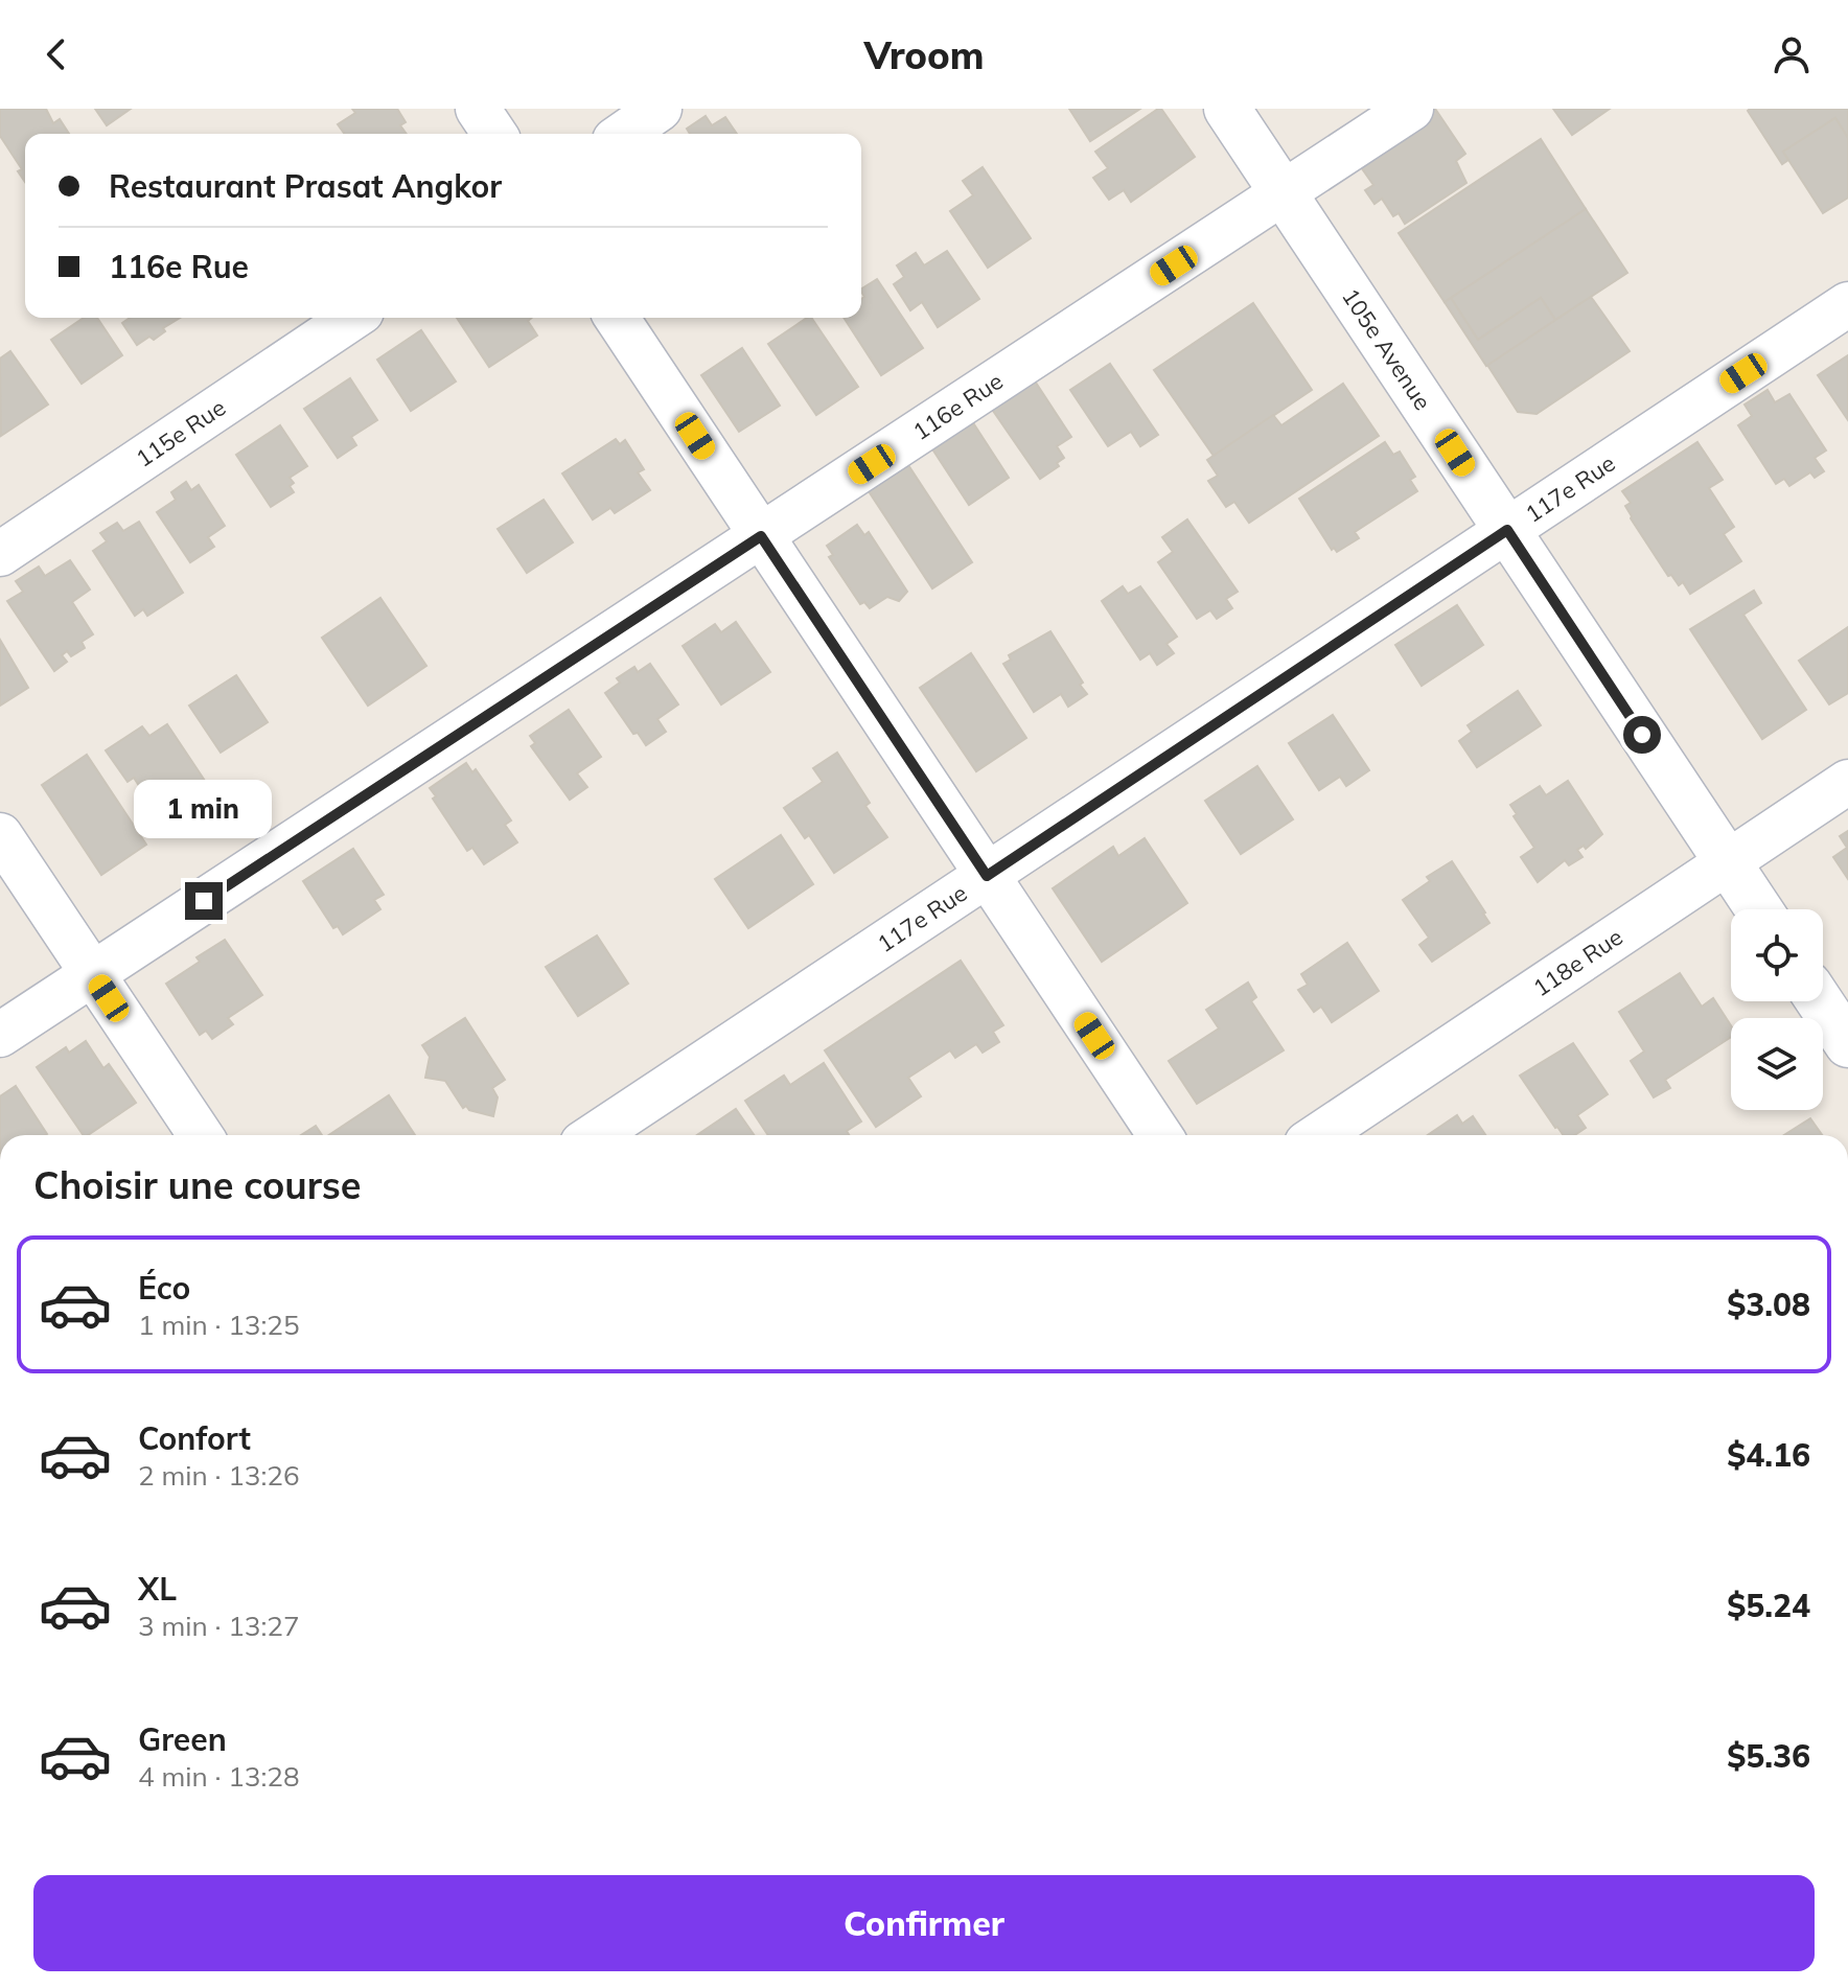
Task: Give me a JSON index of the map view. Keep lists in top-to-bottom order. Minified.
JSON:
{"streets":{"street":["105e Avenue","116e Rue","115e Rue","117e Rue","118e Rue"]},"crossings":[["105e Avenue","116e Rue"],["105e Avenue","117e Rue"],["105e Avenue","118e Rue"]],"page":{"header":"Vroom","banner":["Restaurant Prasat Angkor","116e Rue"],"bubble":"1 min","heading":"Choisir une course","list":[{"name":"Éco","note":"1 min · 13:25","value":"$3.08"},{"name":"Confort","note":"2 min · 13:26","value":"$4.16"},{"name":"XL","note":"3 min · 13:27","value":"$5.24"},{"name":"Green","note":"4 min · 13:28","value":"$5.36"}],"buttons":"Confirmer"}}
